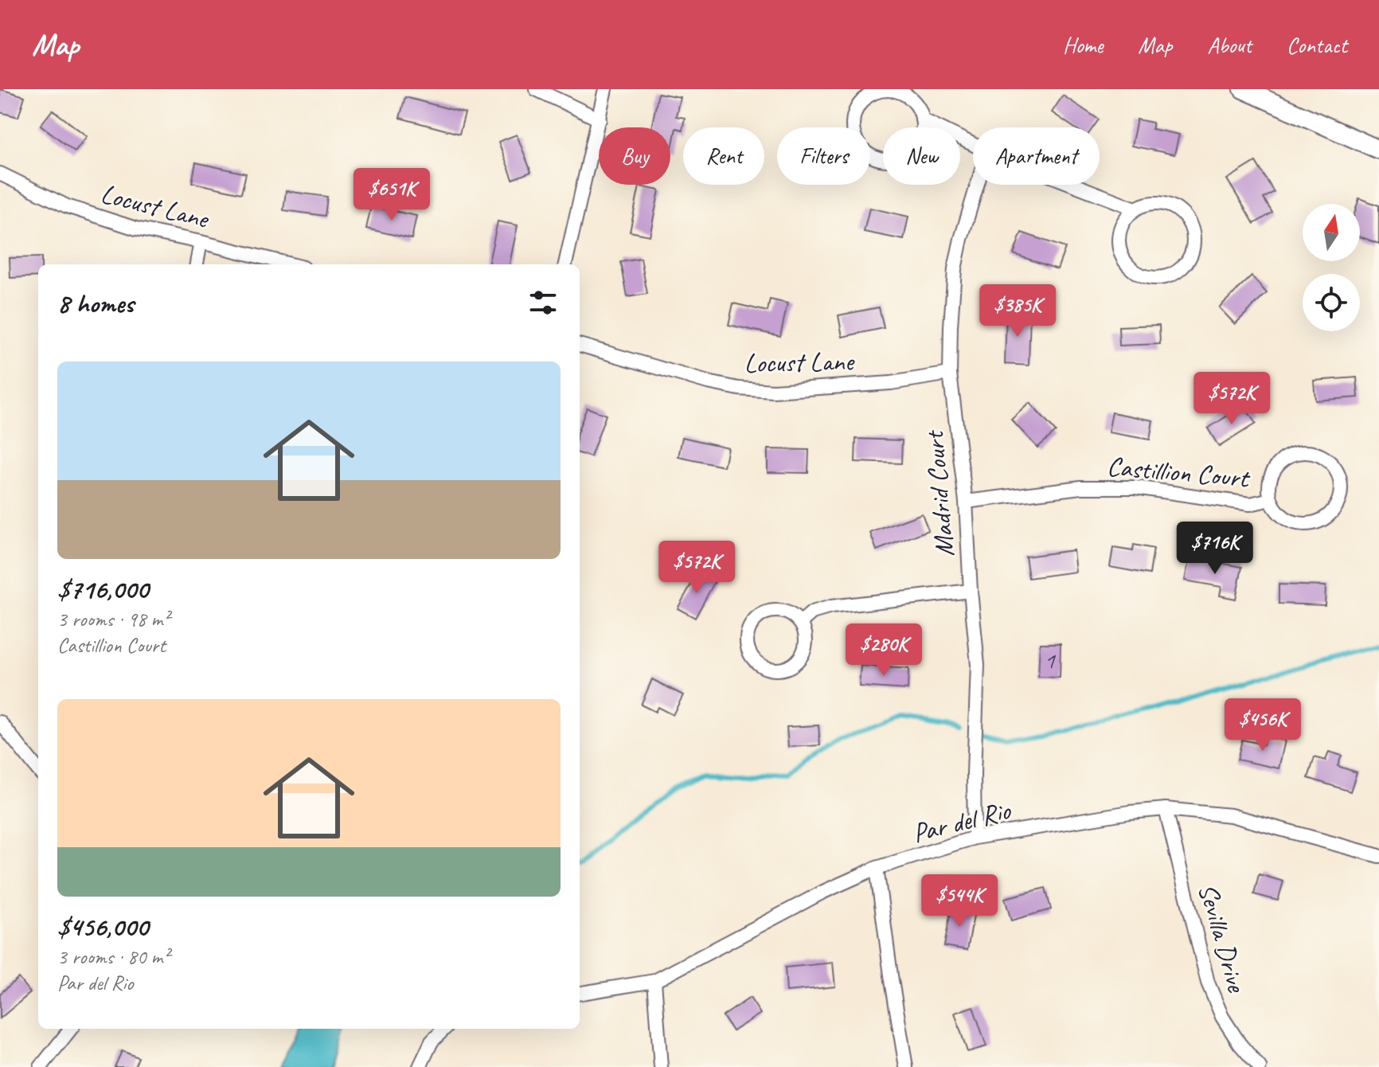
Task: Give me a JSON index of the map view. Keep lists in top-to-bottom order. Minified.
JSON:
{"streets":{"street":["Locust Lane","Castillion Court","Madrid Court","Par del Rio","Sevilla Drive"]},"crossings":[["Locust Lane","Madrid Court"],["Castillion Court","Madrid Court"],["Madrid Court","Par del Rio"],["Par del Rio","Sevilla Drive"]],"house_numbers":["1"],"north":"top","page":{"header":"Map","nav":["Home","Map","About","Contact"],"chip":["Buy","Rent","Filters","New","Apartment"],"price":["$651K","$385K","$572K","$716K","$572K","$280K","$456K","$544K"],"heading":"8 homes","list":[{"name":"$716,000","note":"3 rooms · 98 m² · Castillion Court"},{"name":"$456,000","note":"3 rooms · 80 m² · Par del Rio"}]}}
